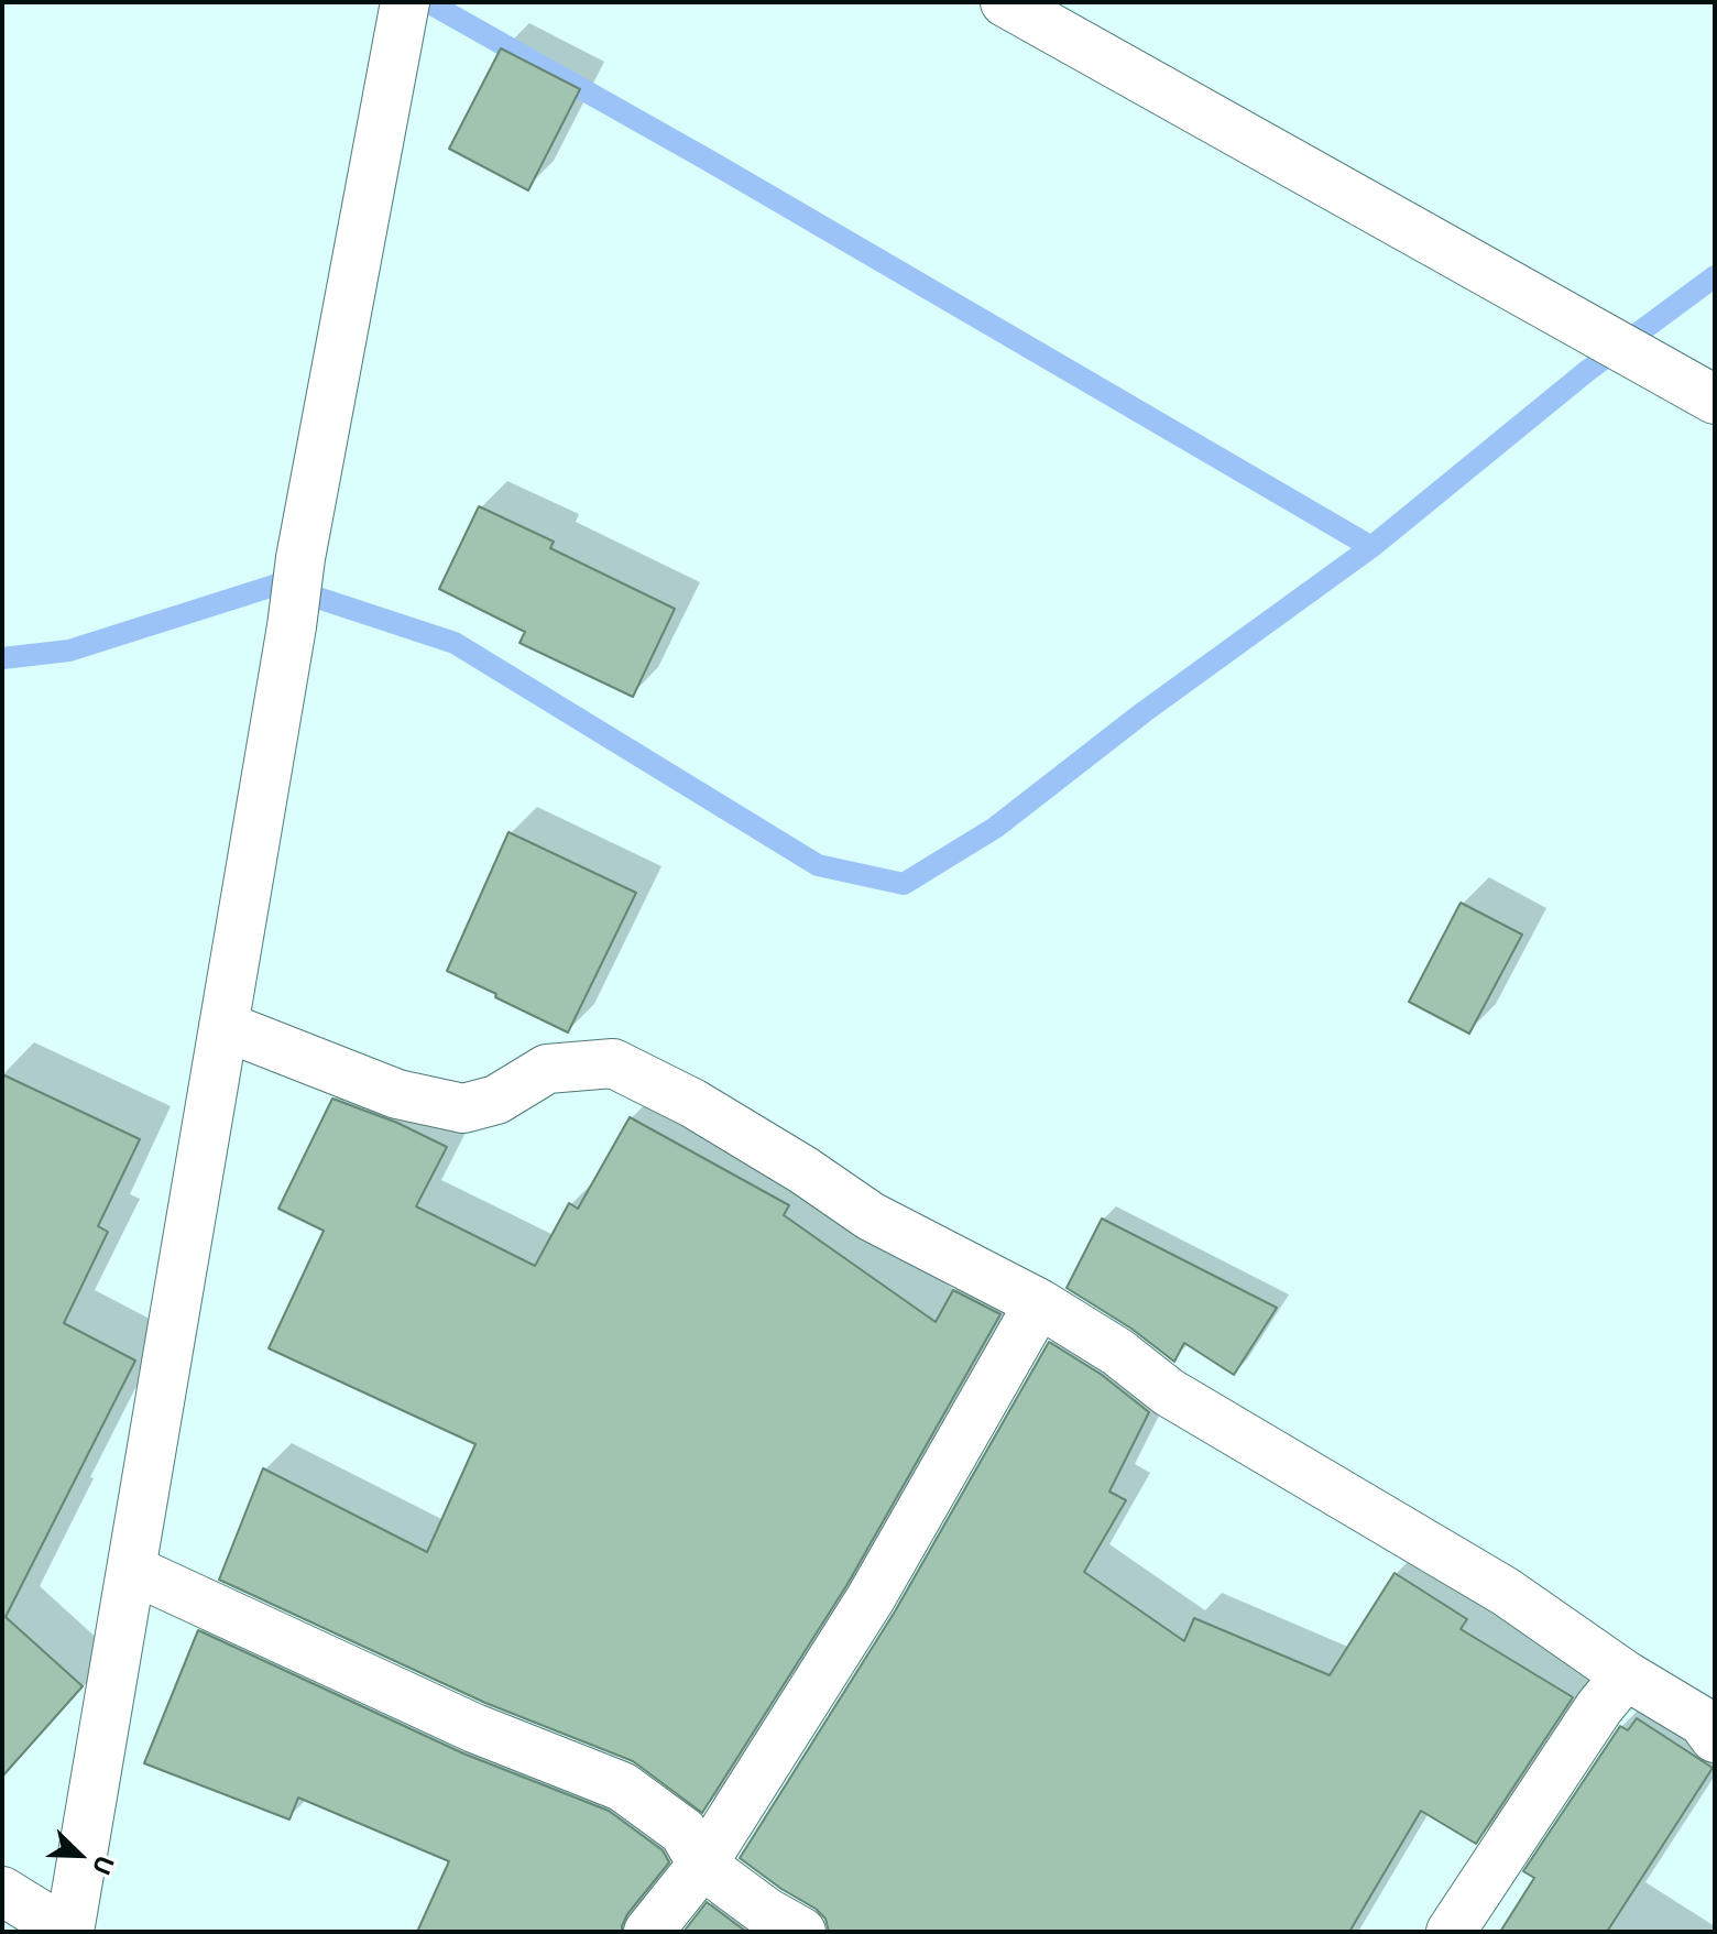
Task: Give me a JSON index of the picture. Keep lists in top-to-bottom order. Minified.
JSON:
{"north":"bottom right"}
